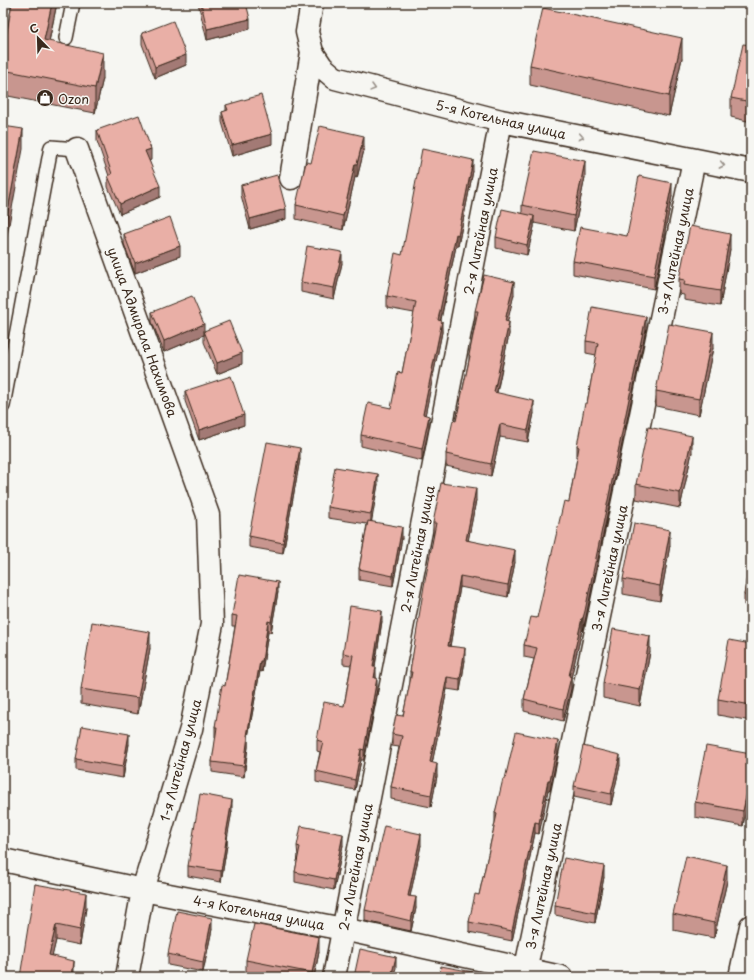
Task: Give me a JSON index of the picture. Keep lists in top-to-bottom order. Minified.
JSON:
{"streets":{"street":["5-я Котельная улица","2-я Литейная улица","3-я Литейная улица","улица Адмирала Нахимова","1-я Литейная улица","4-я Котельная улица"]},"crossings":[["5-я Котельная улица","2-я Литейная улица"],["5-я Котельная улица","3-я Литейная улица"],["2-я Литейная улица","4-я Котельная улица"],["3-я Литейная улица","4-я Котельная улица"],["улица Адмирала Нахимова","1-я Литейная улица"],["1-я Литейная улица","4-я Котельная улица"]],"one_way":["5-я Котельная улица"],"places":{"shop":["Ozon"]},"north":"top left"}
